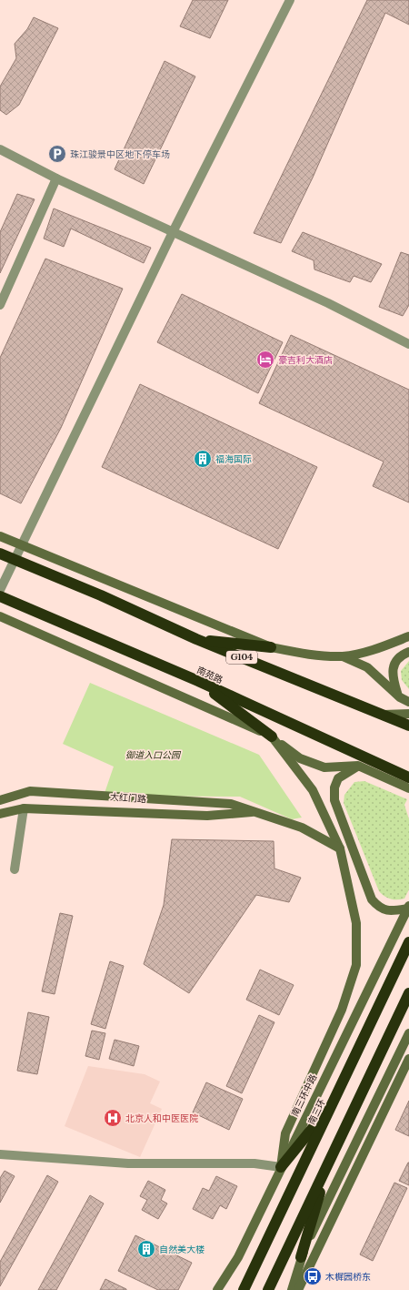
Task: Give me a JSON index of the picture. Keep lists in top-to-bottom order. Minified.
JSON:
{"streets":{"highway":["G104","南苑路","南三环"],"street":["大红门路","南三环中路"]},"parks":["御道入口公园"],"places":{"parking":["珠江骏景中区地下停车场"],"hotel":["豪吉利大酒店"],"building":["福海国际","自然美大楼"],"hospital":["北京人和中医医院"],"bus stop":["木樨园桥东"]}}
